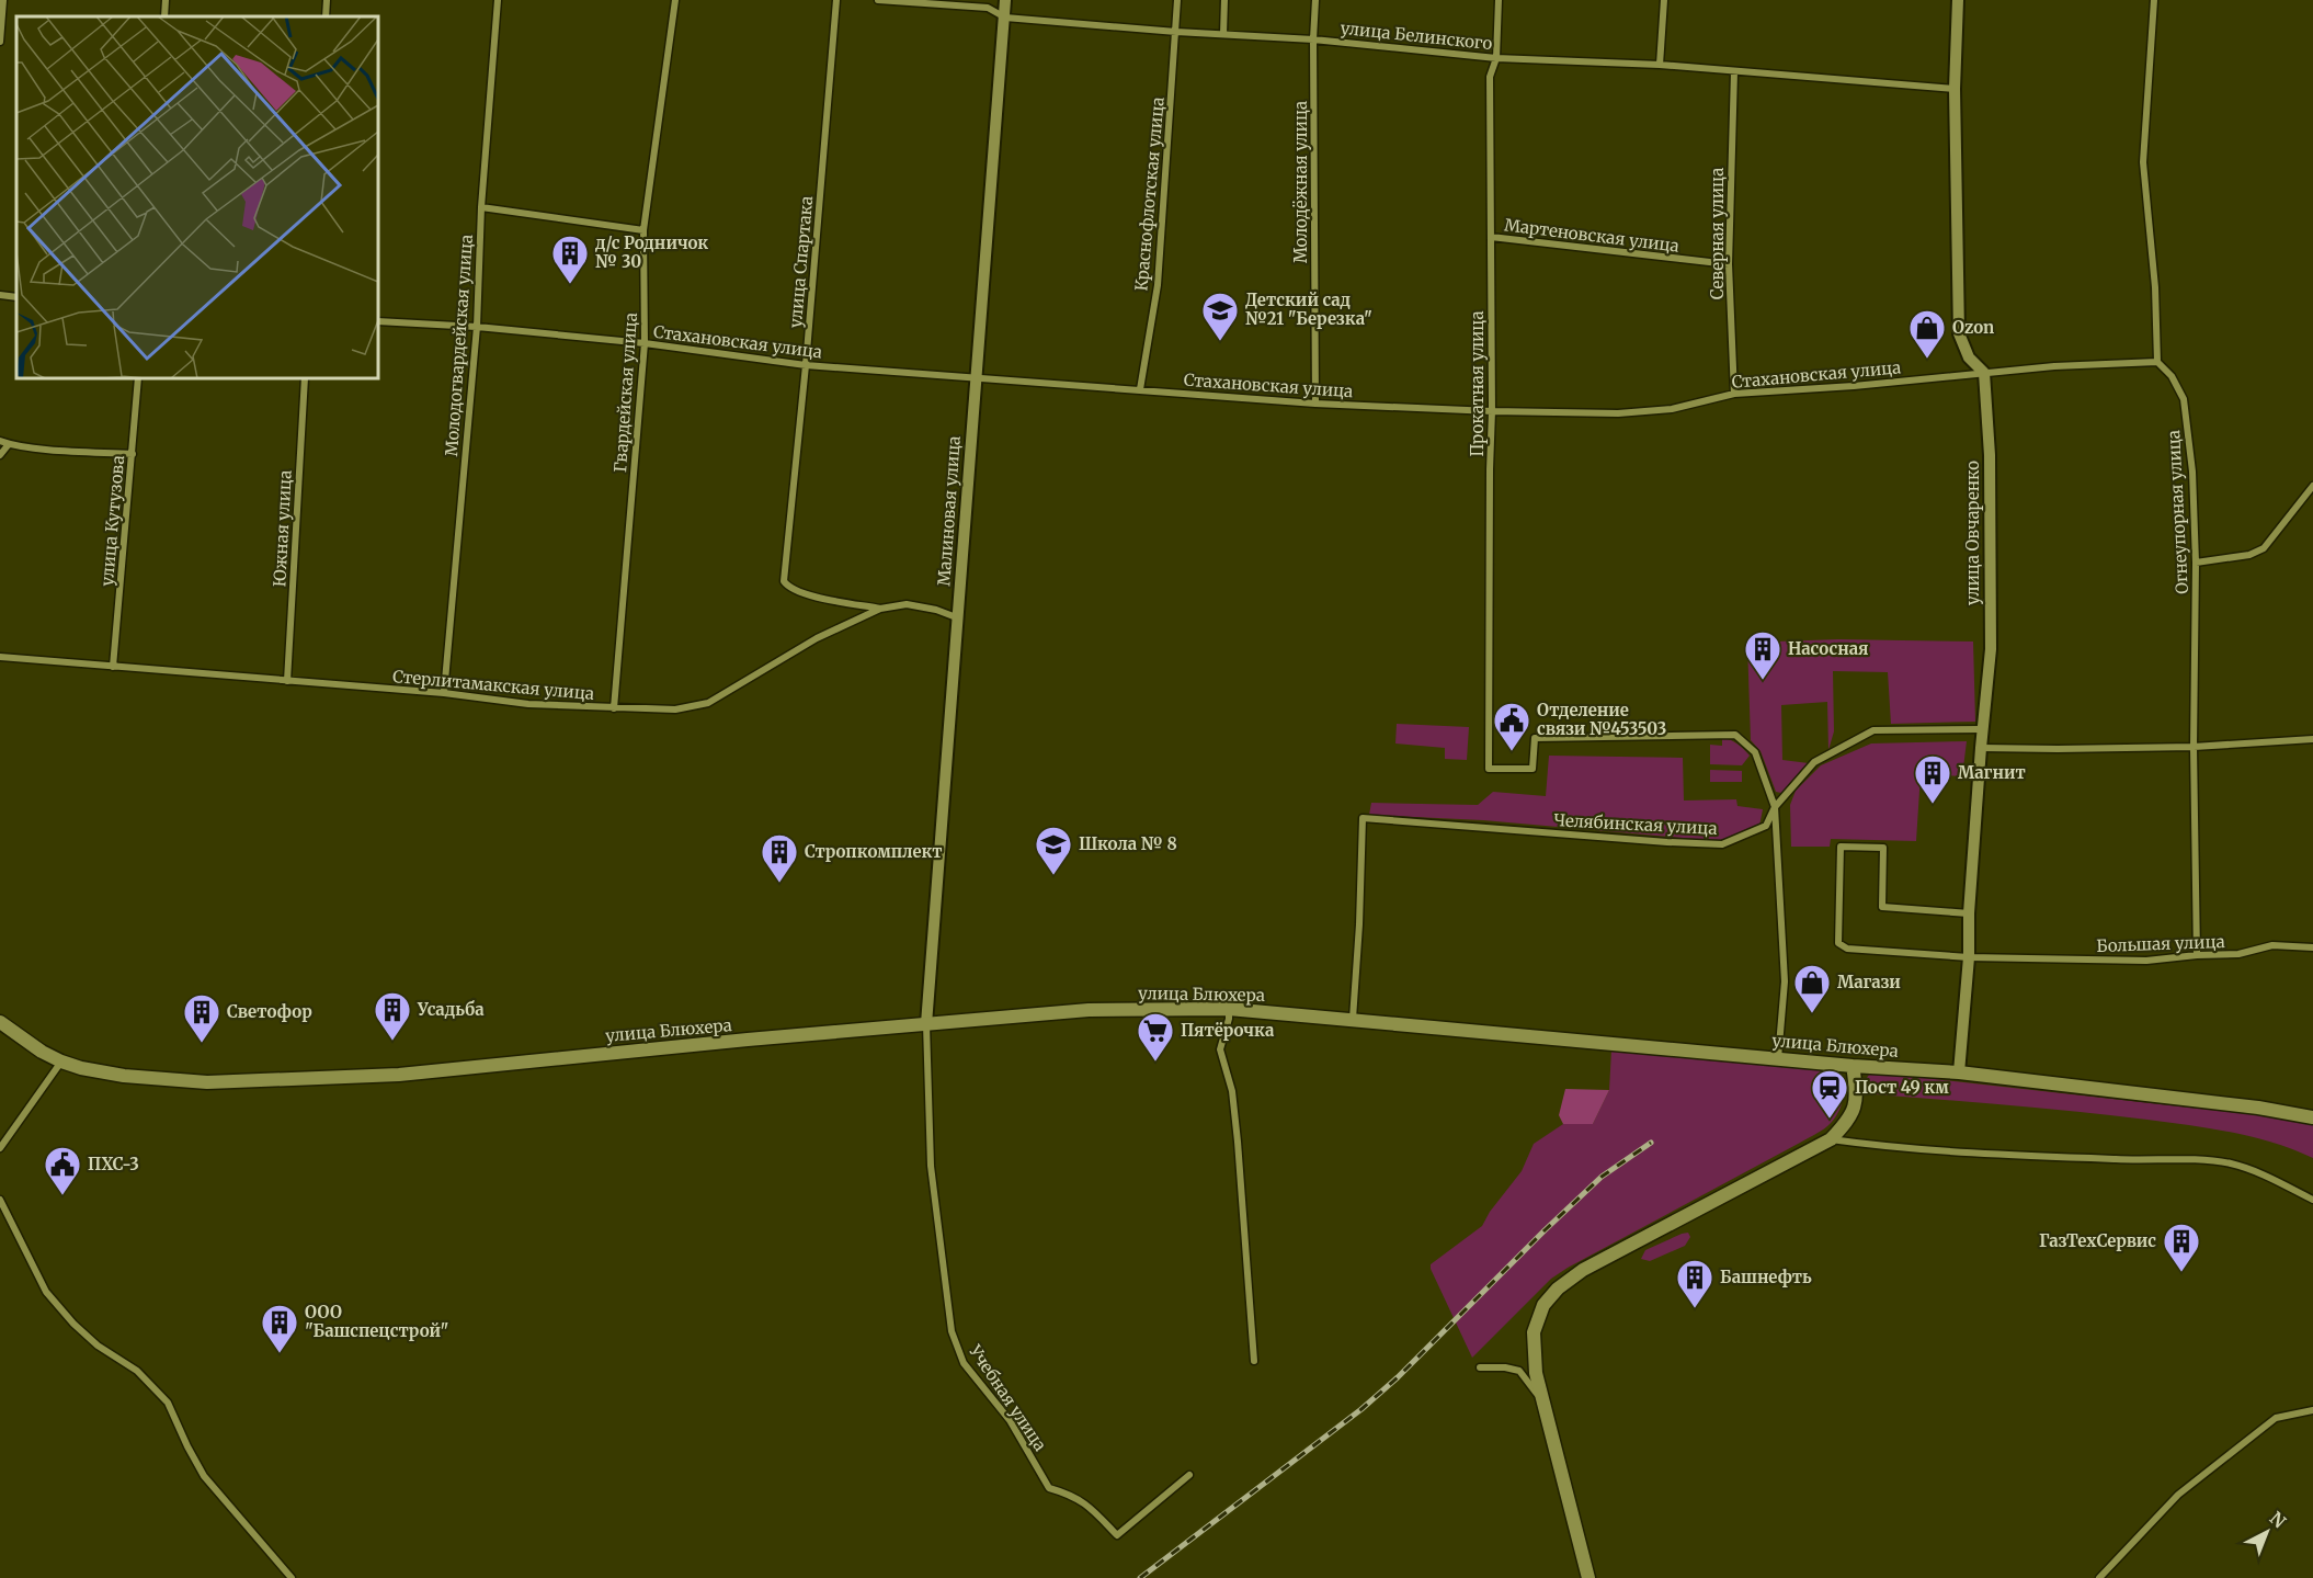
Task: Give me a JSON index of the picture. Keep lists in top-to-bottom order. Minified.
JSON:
{"streets":{"main road":["улица Блюхера"],"street":["улица Белинского","Молодёжная улица","Краснофлотская улица","Северная улица","Мартеновская улица","улица Спартака","Стахановская улица","Молодогвардейская улица","Прокатная улица","Гвардейская улица","Малиновая улица","Огнеупорная улица","улица Кутузова","Южная улица","улица Овчаренко","Стерлитамакская улица","Челябинская улица","Большая улица","Учебная улица"]},"crossings":[["улица Белинского","Молодёжная улица"],["улица Белинского","Краснофлотская улица"],["улица Белинского","Северная улица"],["улица Белинского","Прокатная улица"],["улица Белинского","Малиновая улица"],["Молодёжная улица","Стахановская улица"],["Краснофлотская улица","Стахановская улица"],["Северная улица","Мартеновская улица"],["Северная улица","Стахановская улица"],["Мартеновская улица","Прокатная улица"],["улица Спартака","Стахановская улица"],["улица Спартака","Стерлитамакская улица"],["Стахановская улица","Молодогвардейская улица"],["Стахановская улица","Прокатная улица"],["Стахановская улица","Гвардейская улица"],["Стахановская улица","Малиновая улица"],["Стахановская улица","Огнеупорная улица"],["Стахановская улица","улица Овчаренко"],["Молодогвардейская улица","Стерлитамакская улица"],["Прокатная улица","Челябинская улица"],["Гвардейская улица","Стерлитамакская улица"],["Малиновая улица","Стерлитамакская улица"],["Малиновая улица","улица Блюхера"],["Малиновая улица","Учебная улица"],["Огнеупорная улица","Большая улица"],["улица Кутузова","Стерлитамакская улица"],["Южная улица","Стерлитамакская улица"],["улица Овчаренко","Челябинская улица"],["улица Овчаренко","Большая улица"],["улица Овчаренко","улица Блюхера"],["Челябинская улица","улица Блюхера"],["улица Блюхера","Учебная улица"]],"places":{"building":["д/с Родничок № 30","Насосная","Магнит","Стропкомплект","Усадьба","Светофор","ГазТехСервис","Башнефть","ООО \"Башспецстрой\""],"school or university":["Детский сад №21 \"Березка\"","Школа № 8"],"shop":["Ozon","Магази"],"public building":["Отделение связи №453503","ПХС-3"],"supermarket":["Пятёрочка"],"station":["Пост 49 км"]},"north":"top right"}
